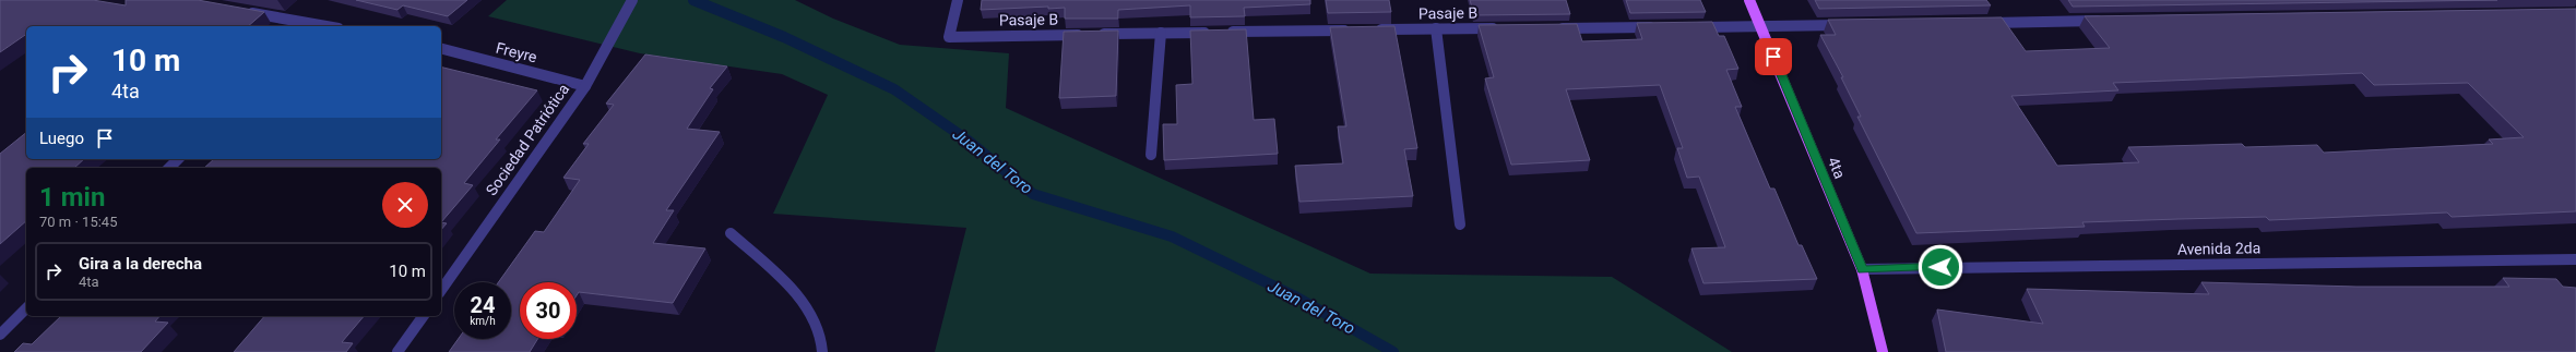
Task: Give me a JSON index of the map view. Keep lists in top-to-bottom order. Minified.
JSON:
{"streets":{"main road":["4ta"],"street":["Pasaje B","Freyre","Sociedad Patriótica","Avenida 2da"]},"crossings":[["Freyre","Sociedad Patriótica"],["4ta","Avenida 2da"]],"water":["Juan del Toro"],"page":{"turn":["10 m","4ta"],"then":"Luego","heading":["1 min","70 m · 15:45"],"list":[{"name":"Gira a la derecha","note":"4ta","value":"10 m"}],"speed":"24 km/h","limit":"30"}}
